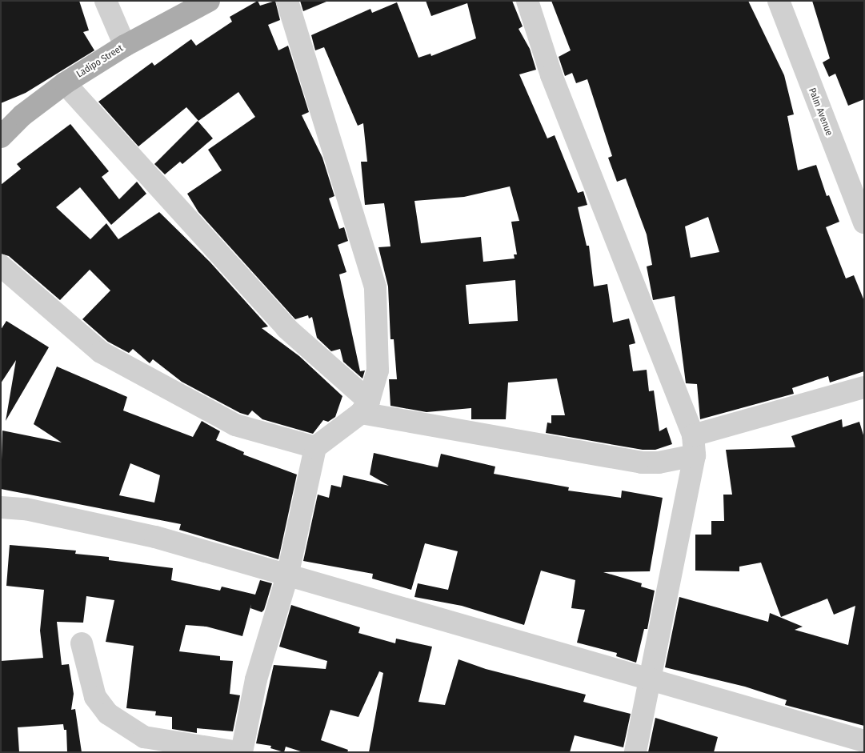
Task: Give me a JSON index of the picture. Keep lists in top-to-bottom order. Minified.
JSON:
{"streets":{"main road":["Ladipo Street"],"street":["Palm Avenue"]}}
